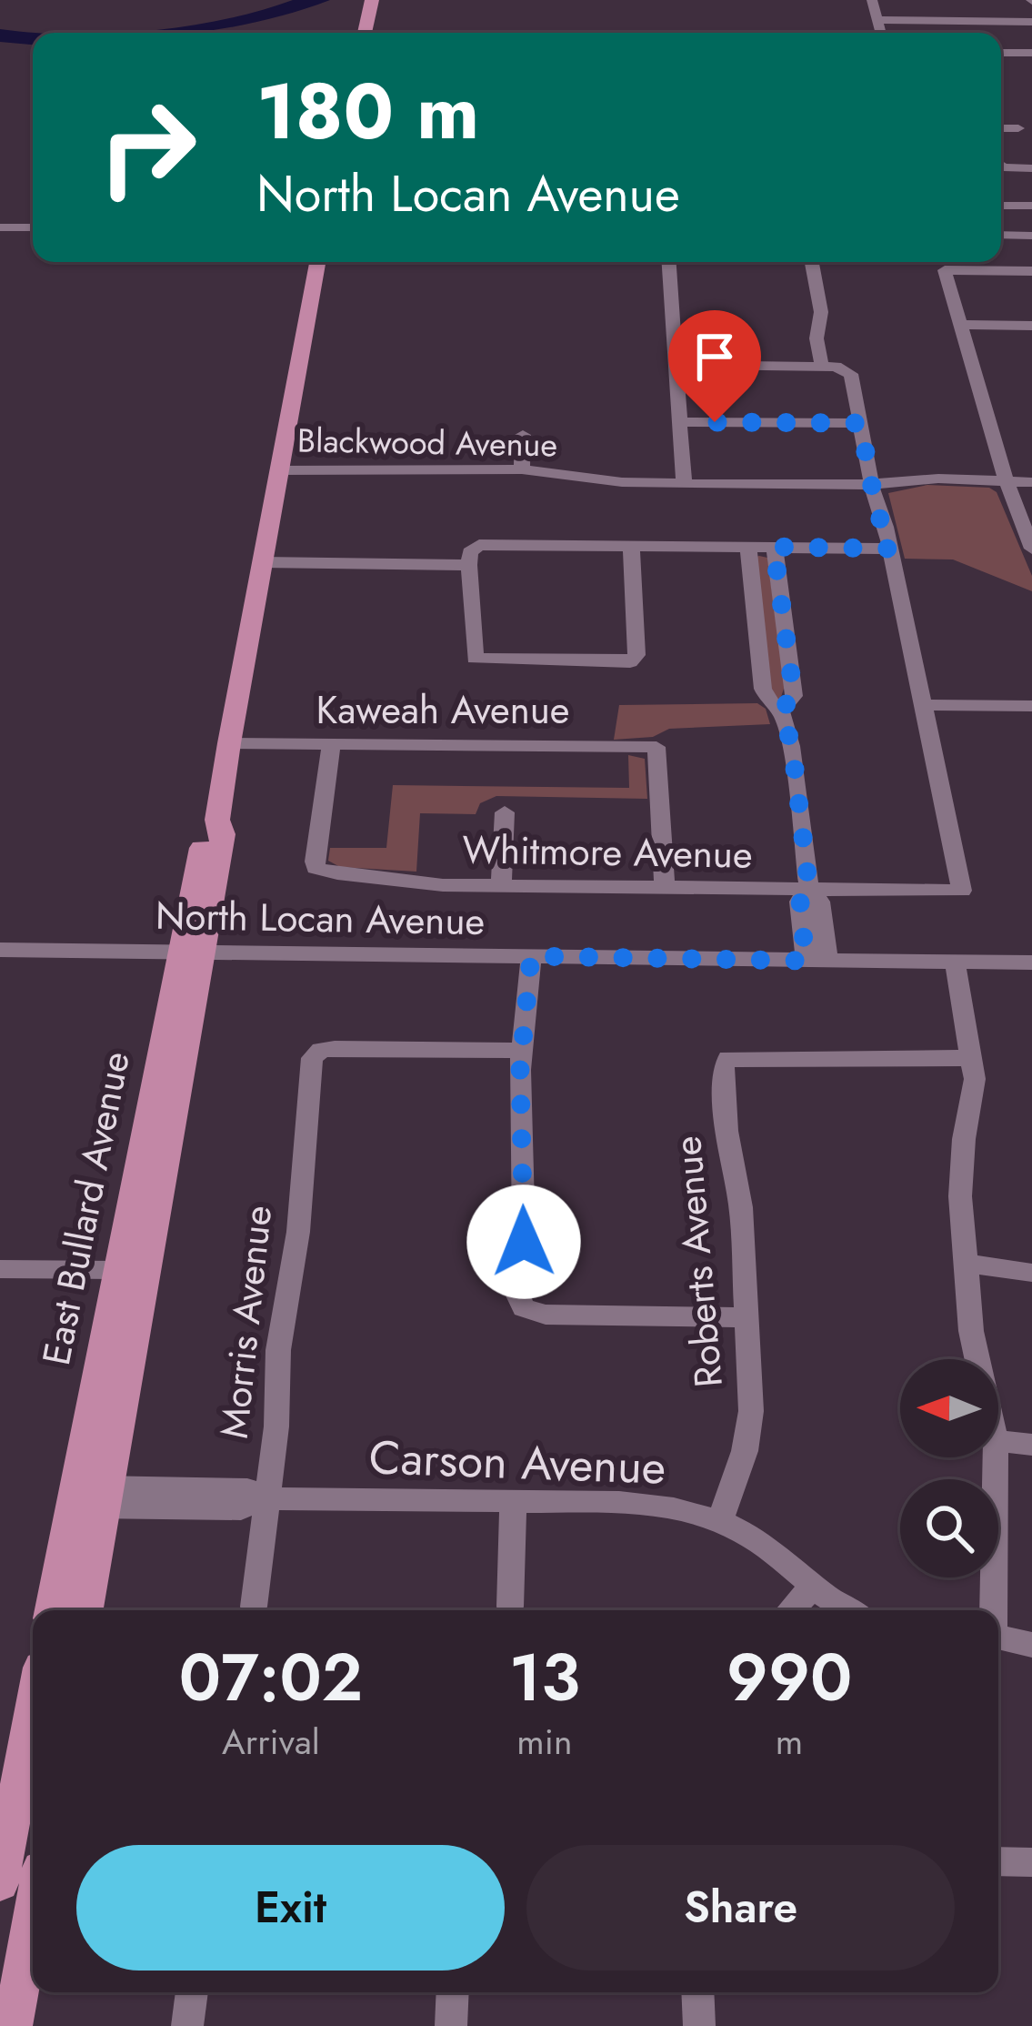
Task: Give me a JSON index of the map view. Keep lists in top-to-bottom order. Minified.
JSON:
{"streets":{"main road":["East Bullard Avenue"],"street":["Blackwood Avenue","Kaweah Avenue","Whitmore Avenue","North Locan Avenue","Roberts Avenue","Morris Avenue","Carson Avenue"]},"crossings":[["Blackwood Avenue","East Bullard Avenue"],["Kaweah Avenue","Whitmore Avenue"],["Kaweah Avenue","East Bullard Avenue"],["North Locan Avenue","East Bullard Avenue"],["East Bullard Avenue","Carson Avenue"],["Roberts Avenue","Carson Avenue"],["Morris Avenue","Carson Avenue"]],"north":"left","page":{"turn":["180 m","North Locan Avenue"],"eta":["07:02","Arrival","13","min","990","m"],"buttons":["Exit","Share"]}}
